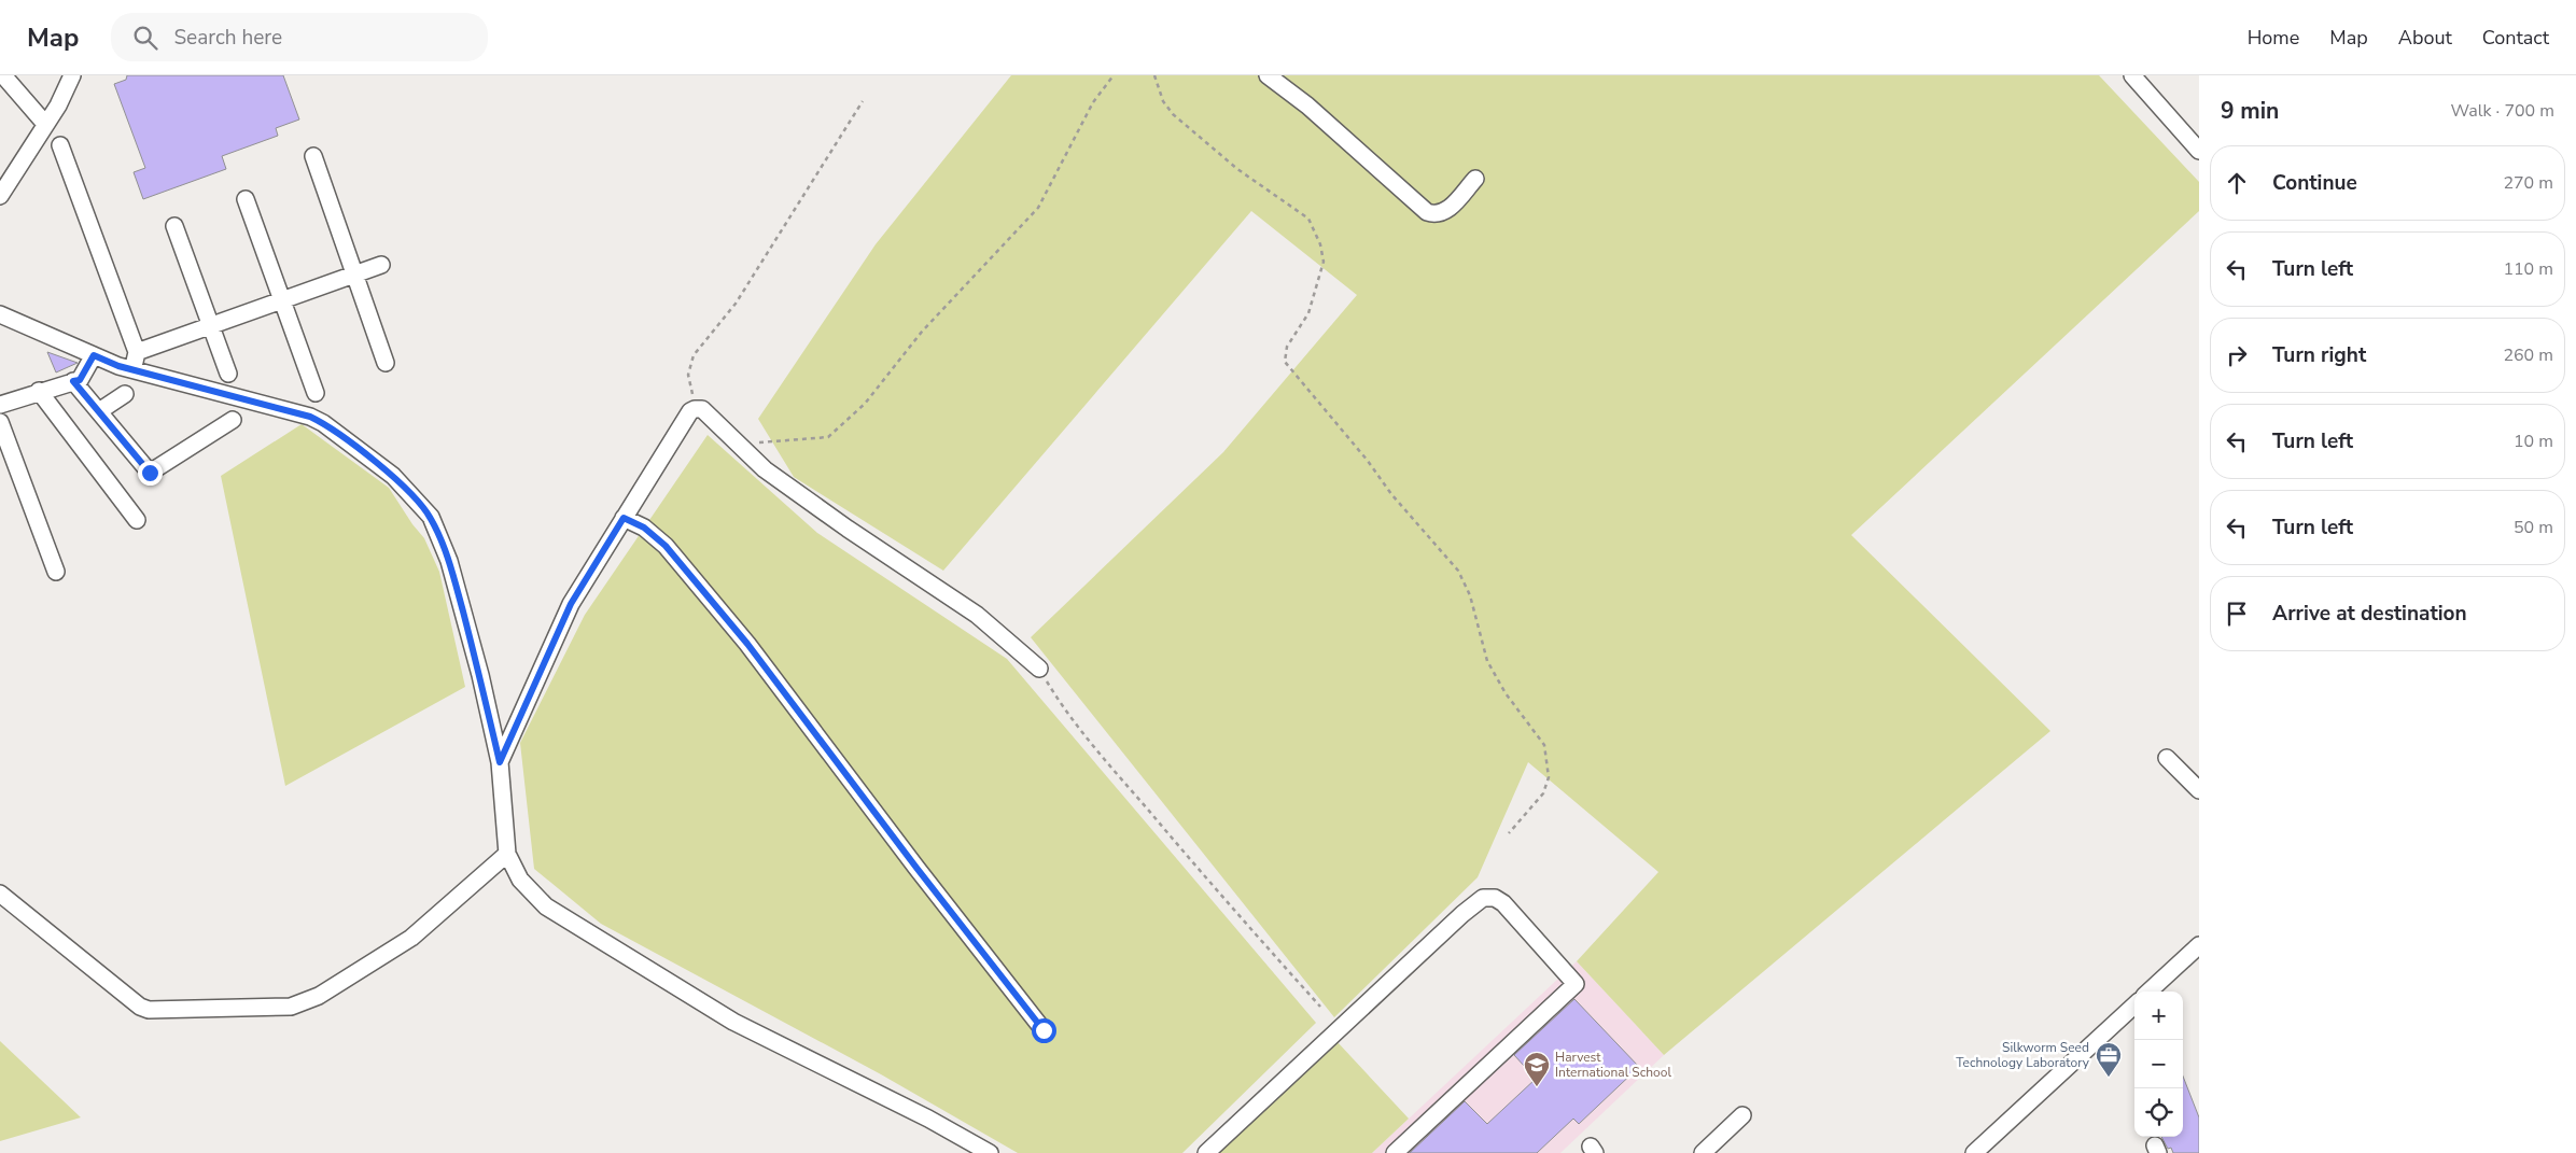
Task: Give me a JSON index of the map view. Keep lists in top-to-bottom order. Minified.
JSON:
{"places":{"office":["Silkworm Seed Technology Laboratory"],"school or university":["Harvest International School"]},"page":{"header":"Map","search":"Search here","nav":["Home","Map","About","Contact"],"heading":["9 min","Walk · 700 m"],"list":[["Continue","270 m"],["Turn left","110 m"],["Turn right","260 m"],["Turn left","10 m"],["Turn left","50 m"],"Arrive at destination"],"map_buttons":["+","−"]}}
